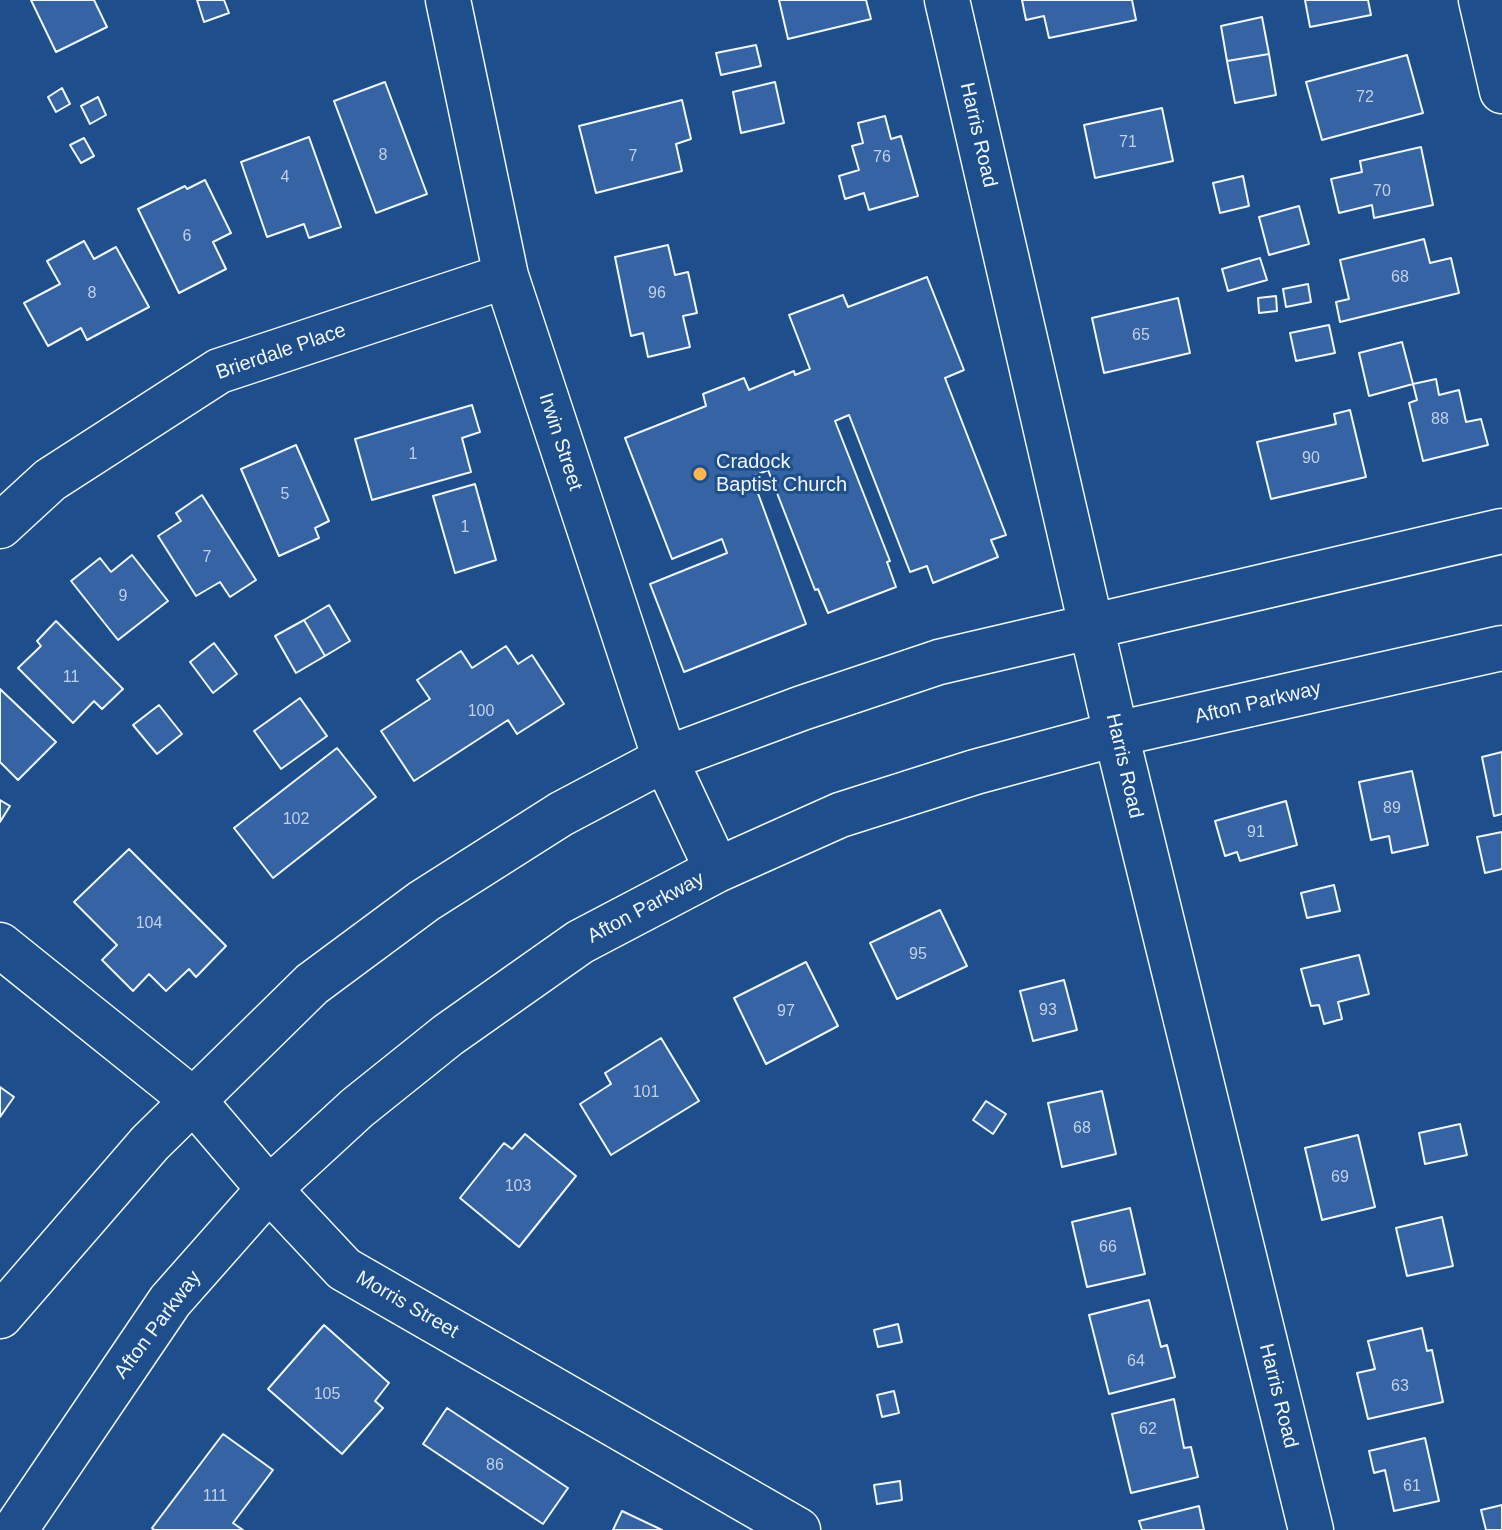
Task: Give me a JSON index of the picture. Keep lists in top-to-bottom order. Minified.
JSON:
{"streets":{"street":["Harris Road","Brierdale Place","Irwin Street","Afton Parkway","Morris Street"]},"crossings":[["Harris Road","Afton Parkway"],["Brierdale Place","Irwin Street"],["Irwin Street","Afton Parkway"],["Afton Parkway","Morris Street"]],"places":["Cradock Baptist Church"],"house_numbers":["72","71","8","7","76","4","70","6","68","8","96","65","88","1","90","5","1","7","9","11","100","89","102","91","104","95","93","97","101","68","69","103","66","64","63","105","62","86","61","111"]}
